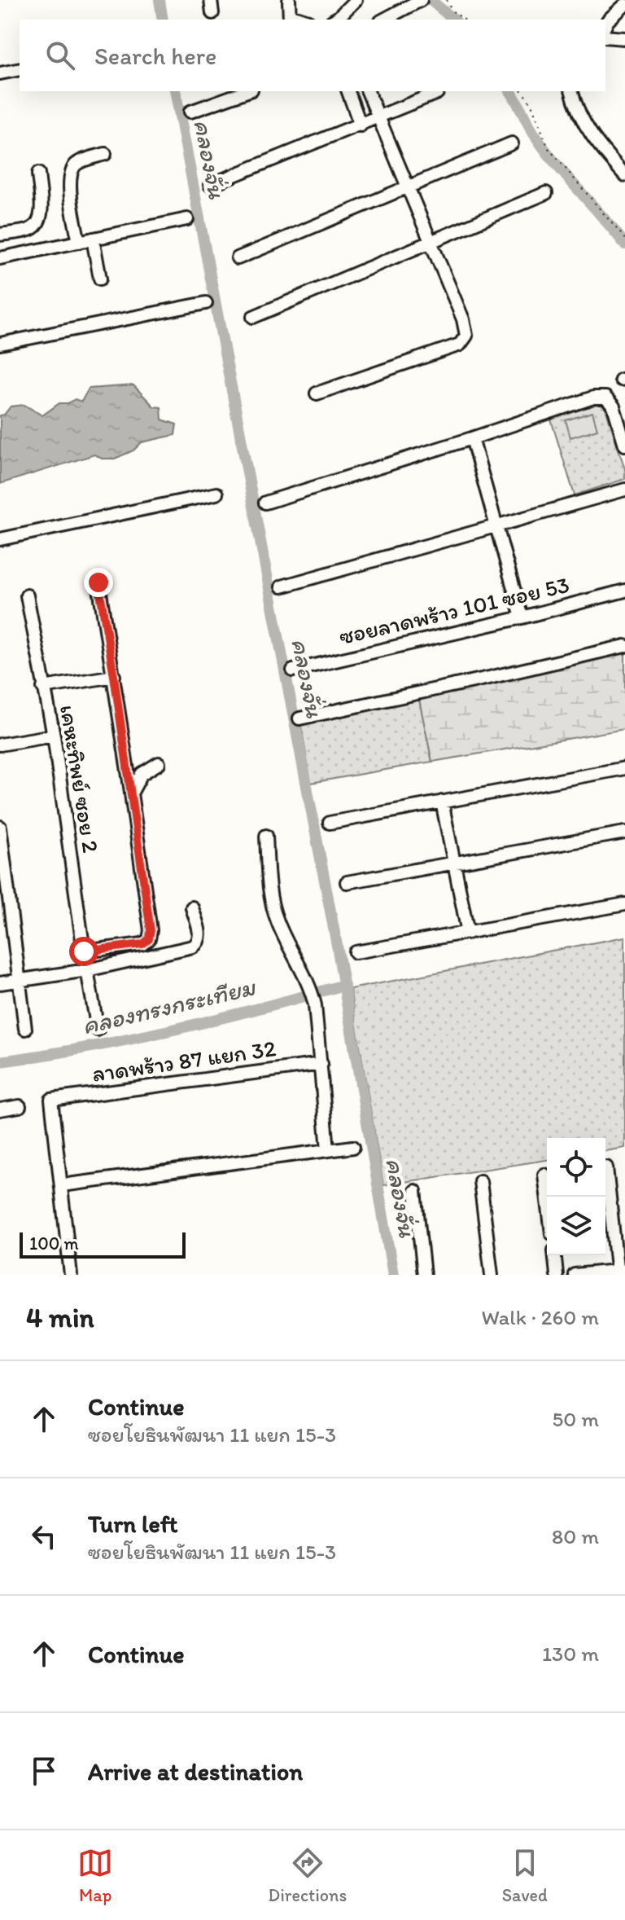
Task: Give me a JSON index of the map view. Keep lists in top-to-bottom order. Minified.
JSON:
{"streets":{"street":["ซอยลาดพร้าว 101 ซอย 53","เคหะทิพย์ ซอย 2","ลาดพร้าว 87 แยก 32"]},"water":["คลองจั่น","คลองทรงกระเทียม"],"scale_bar":"100 m","page":{"search":"Search here","scale":"100 m","heading":["4 min","Walk · 260 m"],"list":[["Continue","ซอยโยธินพัฒนา 11 แยก 15-3","50 m"],["Turn left","ซอยโยธินพัฒนา 11 แยก 15-3","80 m"],["Continue","130 m"],"Arrive at destination"],"nav":["Map","Directions","Saved"]}}
